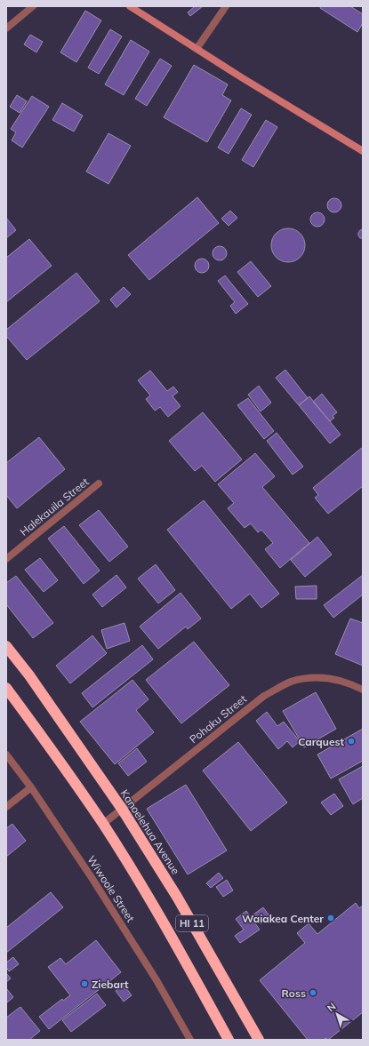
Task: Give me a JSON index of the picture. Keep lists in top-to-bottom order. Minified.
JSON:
{"streets":{"highway":["Kanoelehua Avenue","HI 11"],"street":["Halekauila Street","Pohaku Street","Wiwoole Street"]},"crossings":[["Pohaku Street","Kanoelehua Avenue"],["Pohaku Street","HI 11"]],"places":["Carquest","Waiakea Center","Ziebart","Ross"],"north":"top left"}
